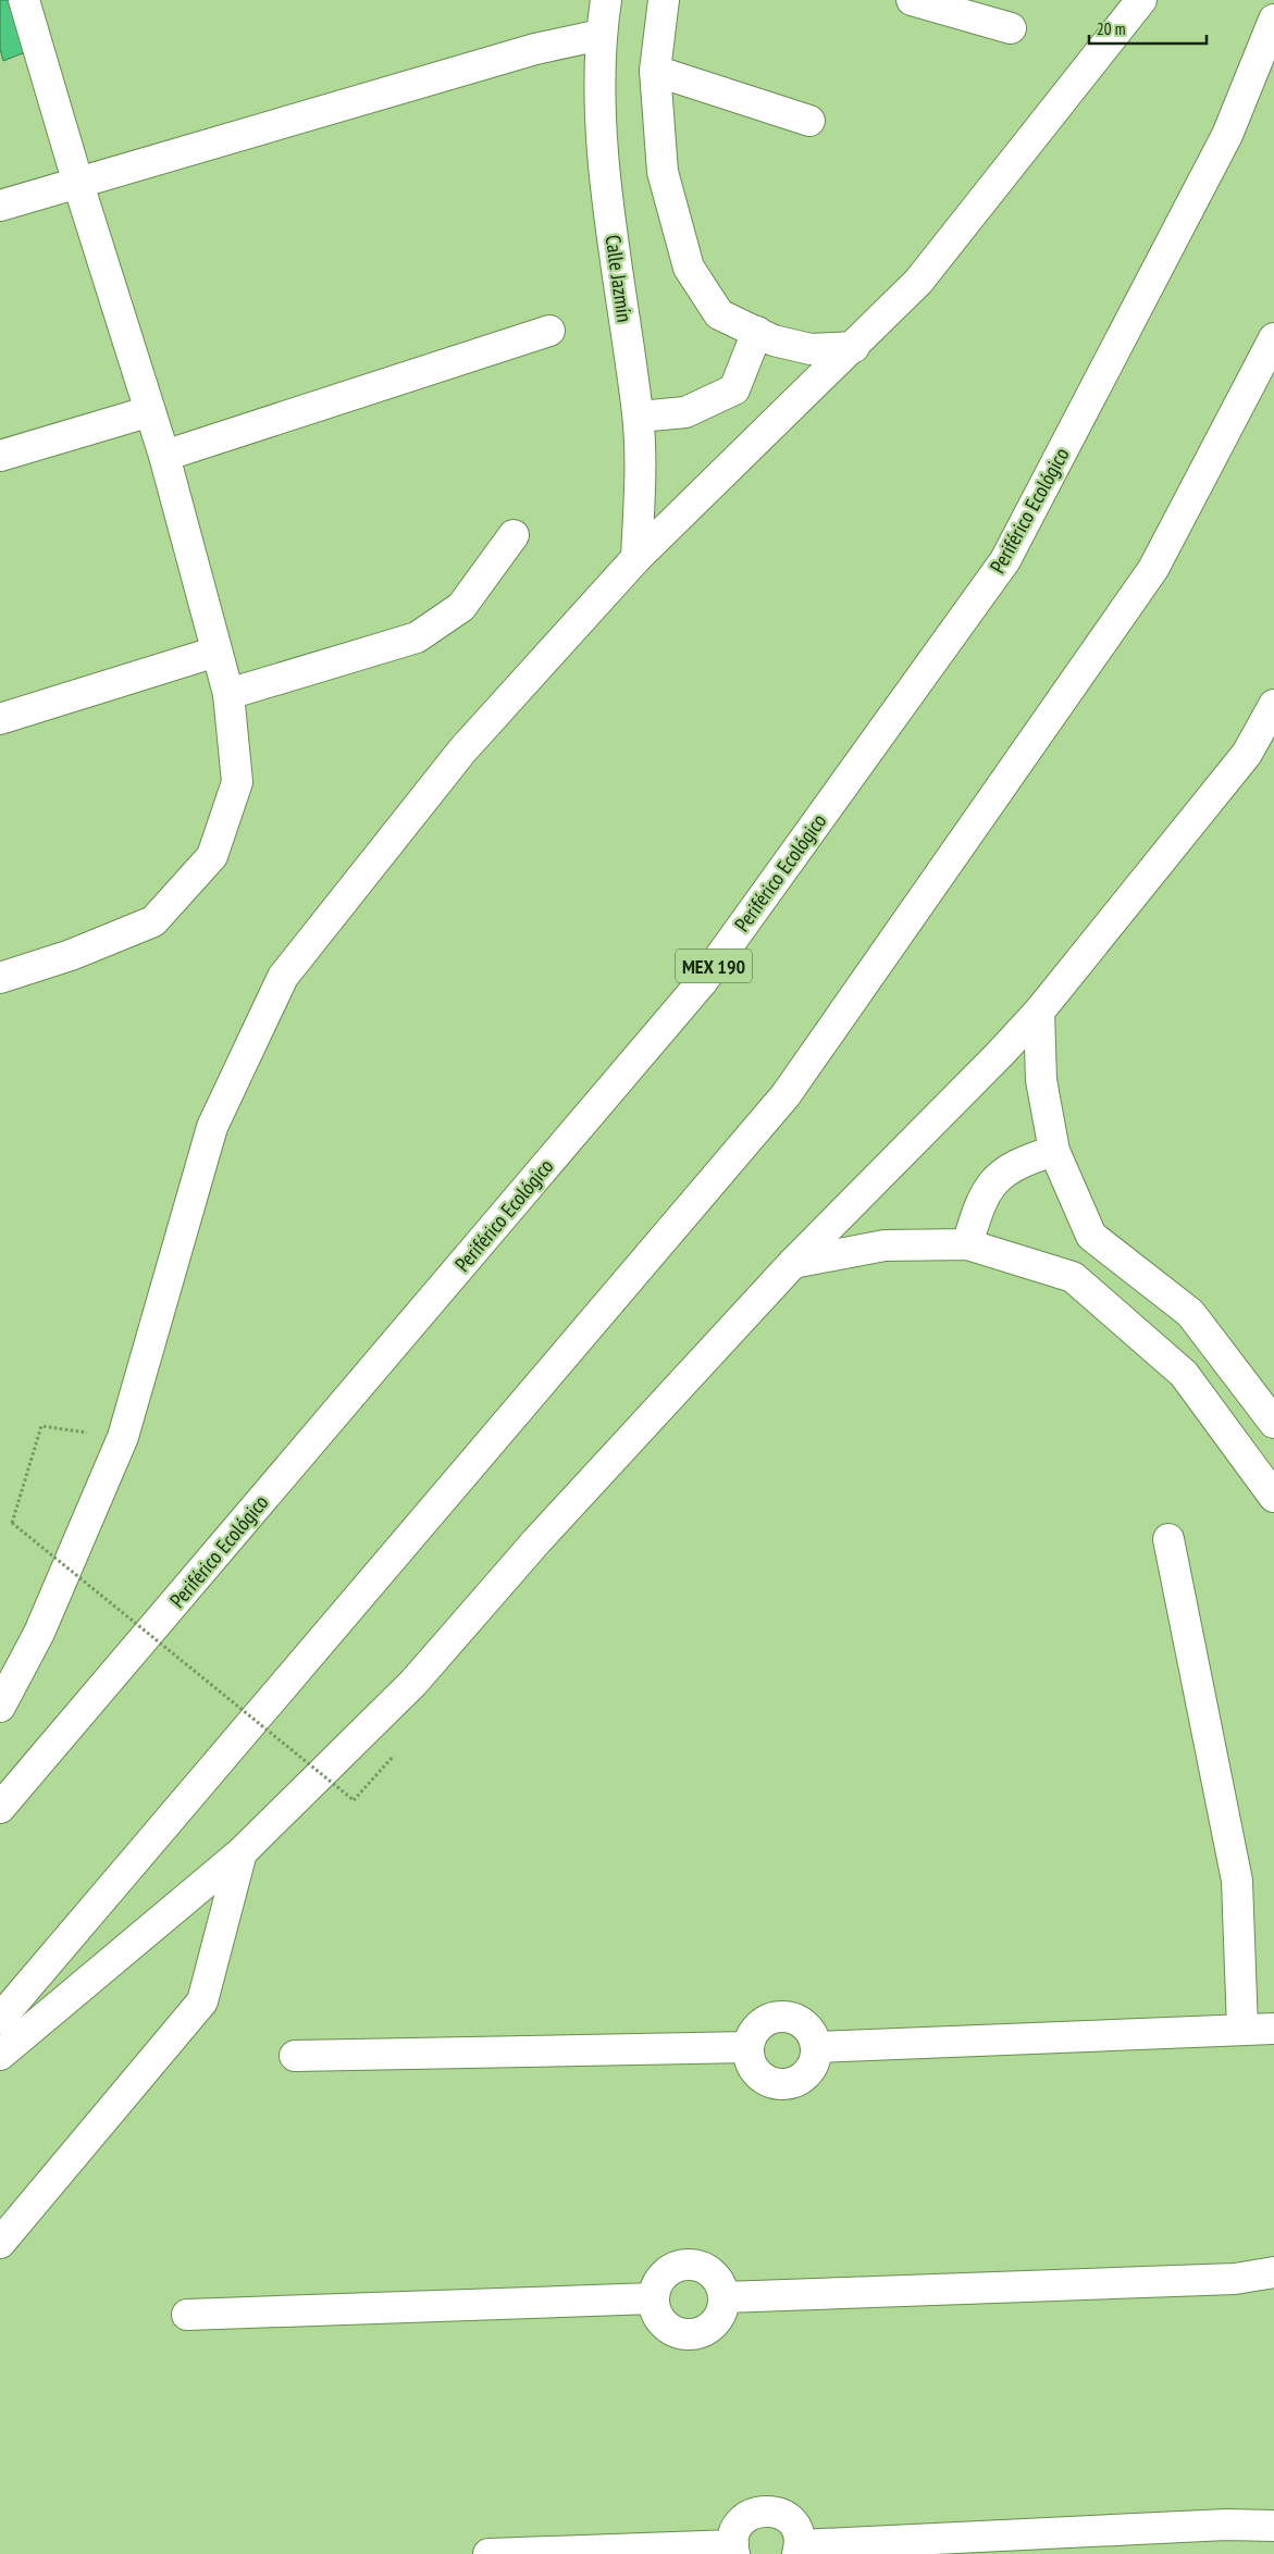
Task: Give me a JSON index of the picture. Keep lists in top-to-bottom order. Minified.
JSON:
{"streets":{"main road":["Calle Jazmín","Periférico Ecológico","MEX 190"]},"scale_bar":"20 m"}
